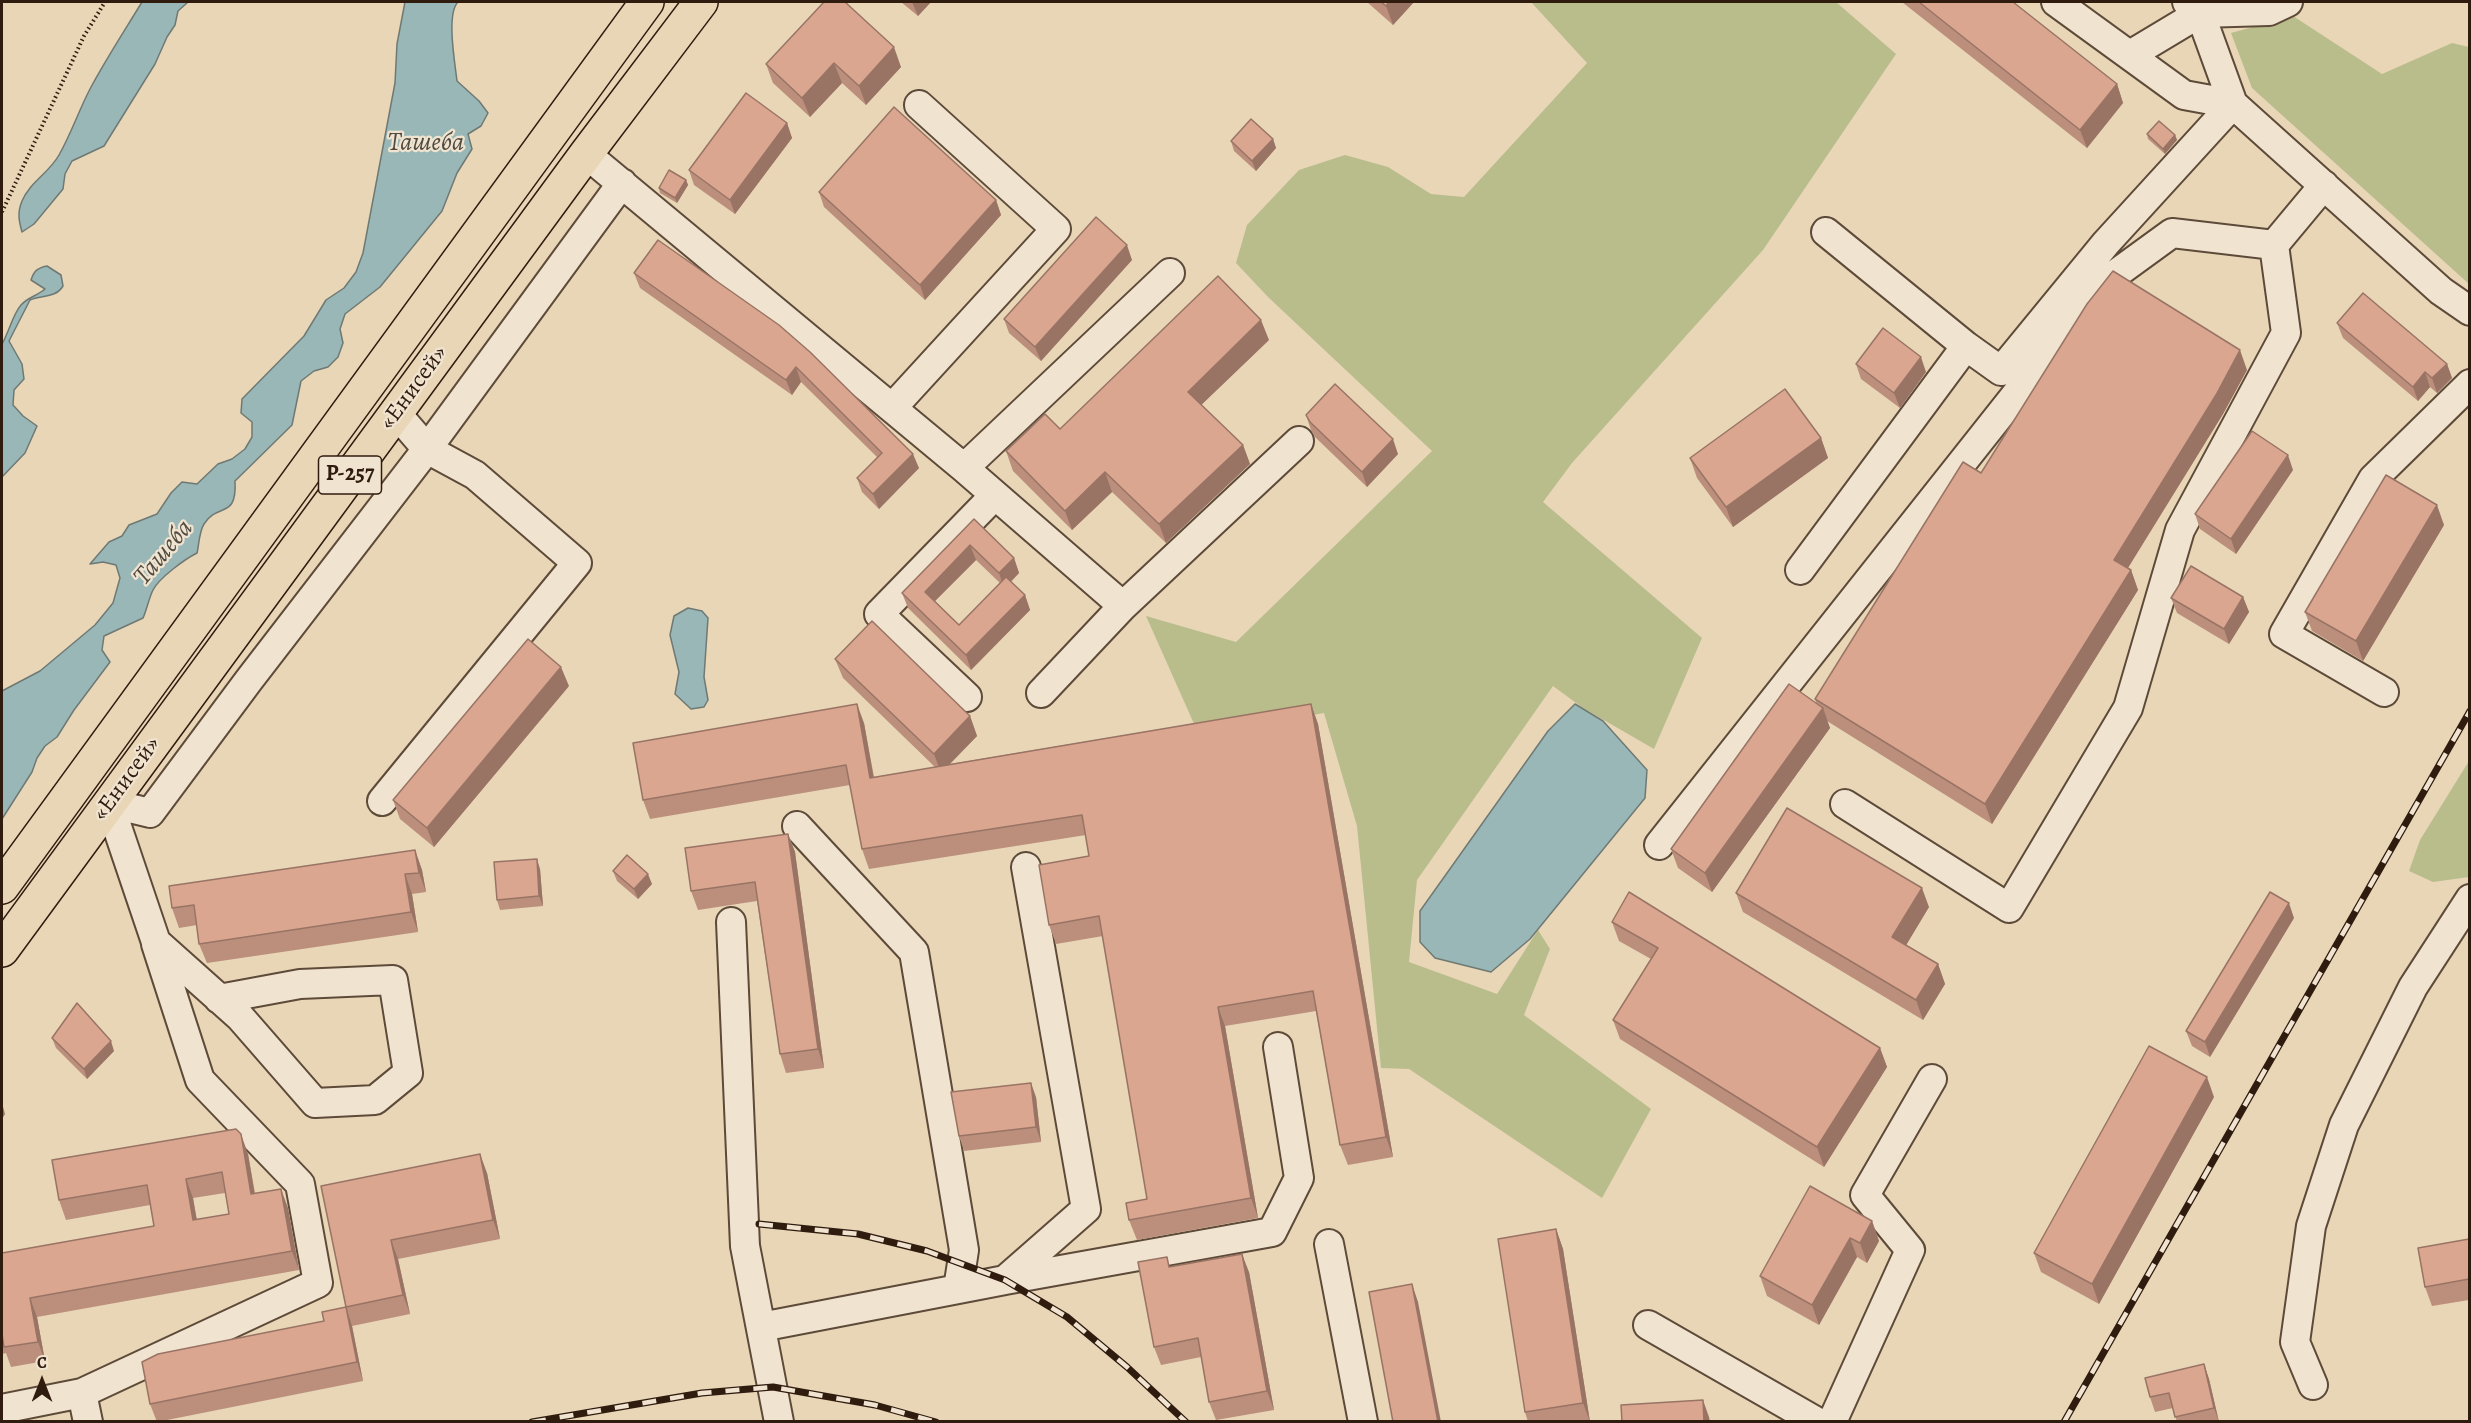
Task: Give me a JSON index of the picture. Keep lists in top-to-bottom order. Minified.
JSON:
{"streets":{"highway":["«Енисей»","Р-257"]},"water":["Ташеба"],"north":"top"}
